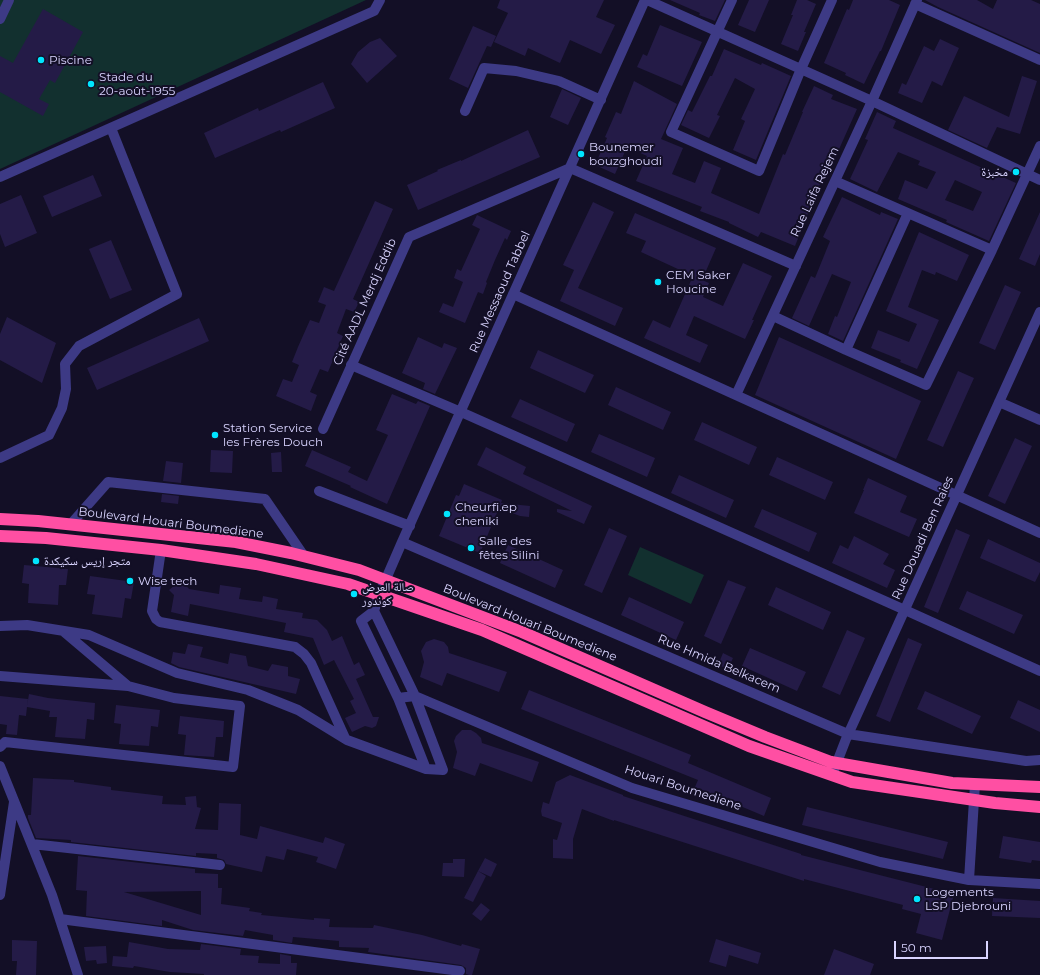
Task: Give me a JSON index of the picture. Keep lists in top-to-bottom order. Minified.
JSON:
{"streets":{"highway":["Boulevard Houari Boumediene"],"street":["Rue Laifa Rejem","Rue Messaoud Tabbel","Cité AADL Merdj Eddib","Rue Douadi Ben Raies","Rue Hmida Belkacem","Houari Boumediene"]},"crossings":[["Rue Messaoud Tabbel","Cité AADL Merdj Eddib"],["Rue Messaoud Tabbel","Boulevard Houari Boumediene"],["Rue Messaoud Tabbel","Rue Hmida Belkacem"],["Boulevard Houari Boumediene","Rue Douadi Ben Raies"],["Rue Douadi Ben Raies","Rue Hmida Belkacem"]],"places":["Piscine","Stade du 20-août-1955","Bounemer bouzghoudi","مخبزة","CEM Saker Houcine","Station Service les Frères Douch","Cheurfi.ep cheniki","Salle des fêtes Silini","متجر إريس سكيكدة","Wise tech","صالة العرض كوندور","Logements LSP Djebrouni"],"scale_bar":"50 m"}
